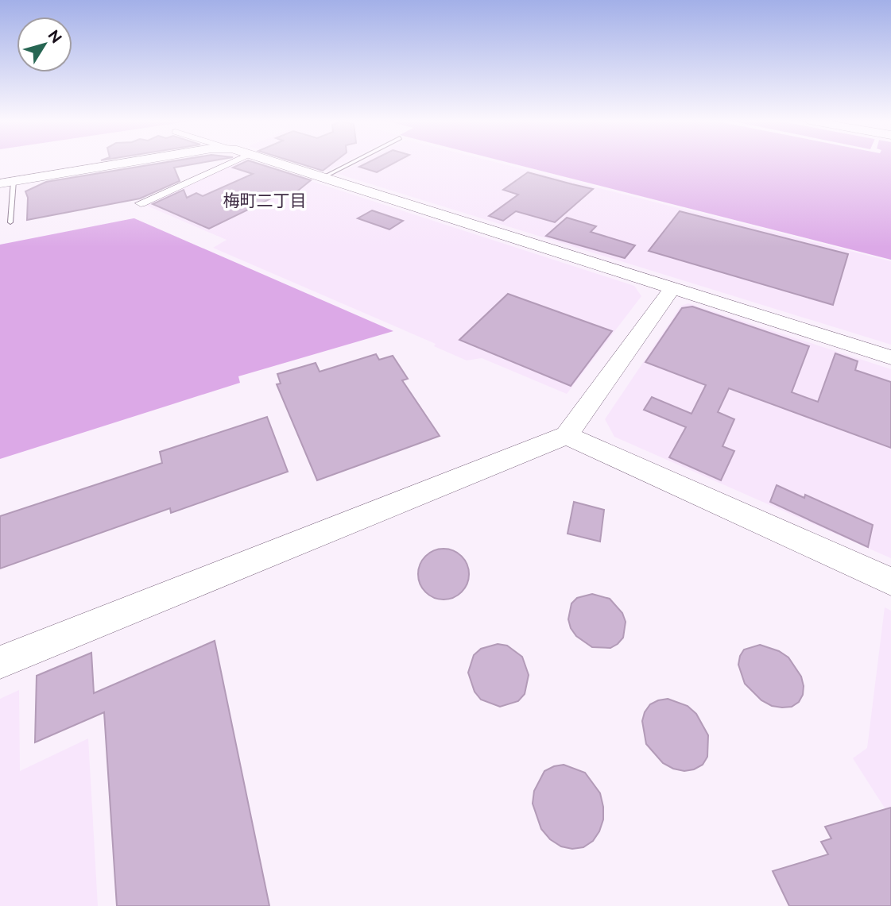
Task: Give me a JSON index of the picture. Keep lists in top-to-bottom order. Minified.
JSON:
{"districts":["梅町二丁目"],"north":"top right"}
